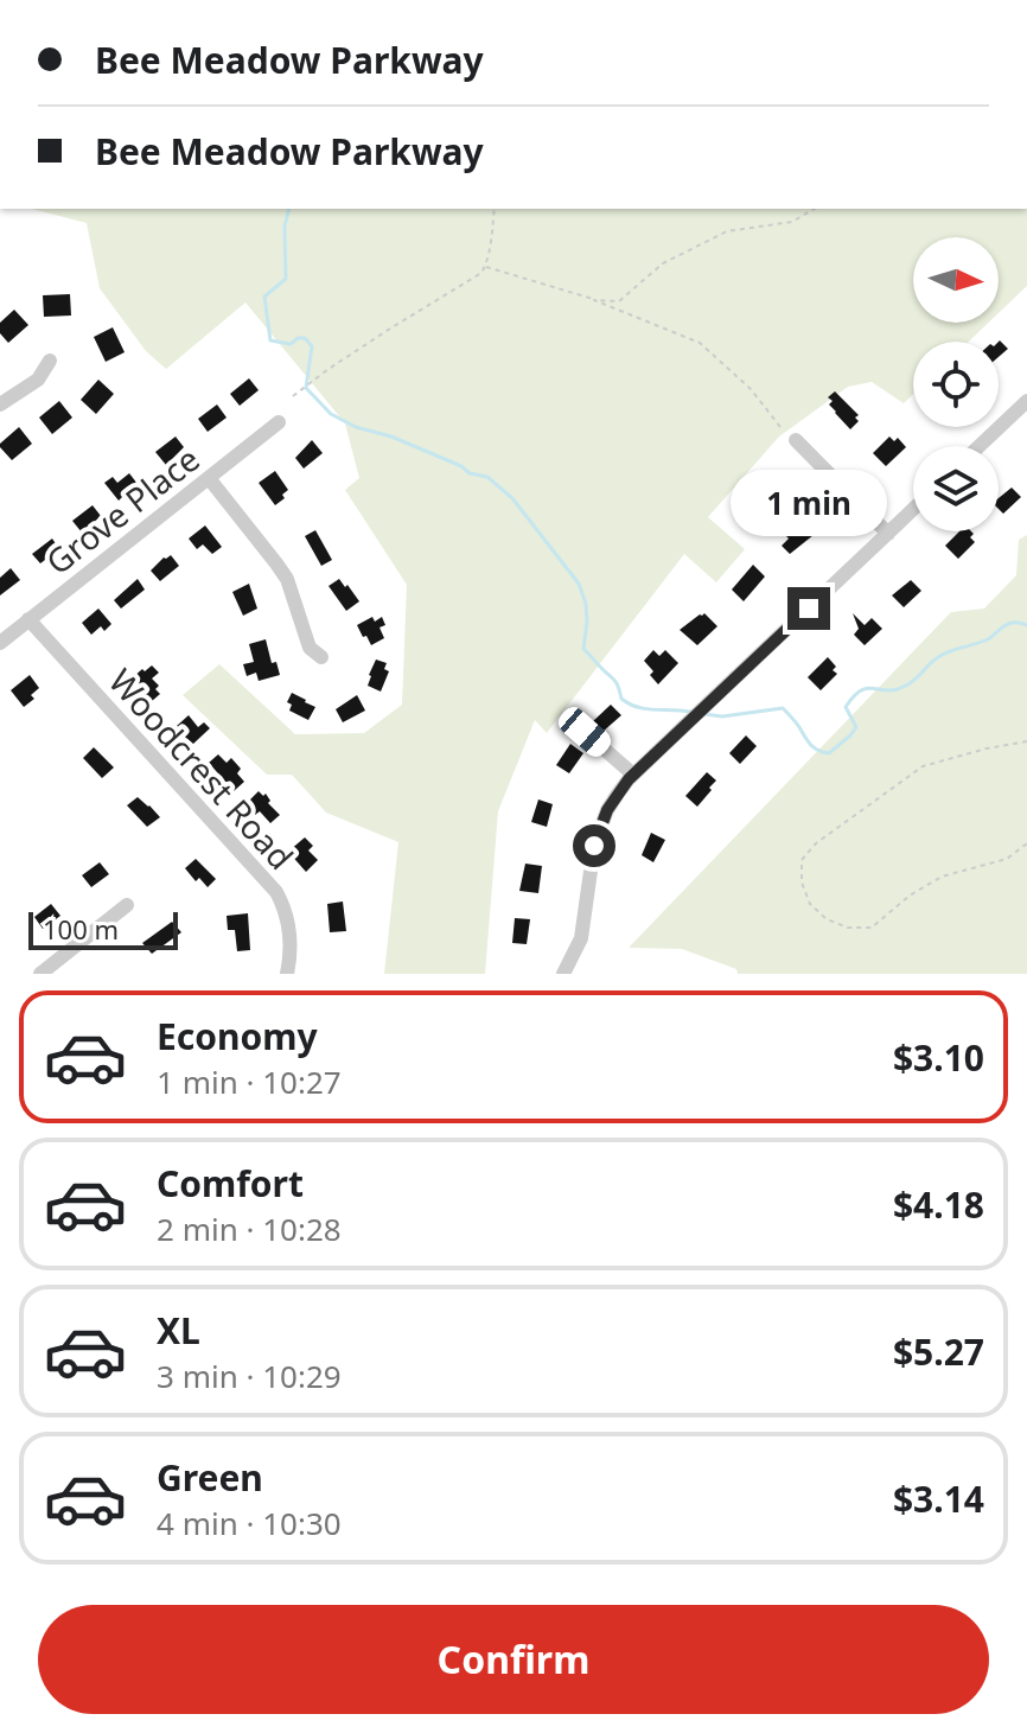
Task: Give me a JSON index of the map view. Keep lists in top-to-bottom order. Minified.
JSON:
{"streets":{"street":["Grove Place","Woodcrest Road"]},"crossings":[["Grove Place","Woodcrest Road"]],"scale_bar":"100 m","north":"right","page":{"banner":["Bee Meadow Parkway","Bee Meadow Parkway"],"bubble":"1 min","scale":"100 m","list":[{"name":"Economy","note":"1 min · 10:27","value":"$3.10"},{"name":"Comfort","note":"2 min · 10:28","value":"$4.18"},{"name":"XL","note":"3 min · 10:29","value":"$5.27"},{"name":"Green","note":"4 min · 10:30","value":"$3.14"}],"buttons":"Confirm"}}
